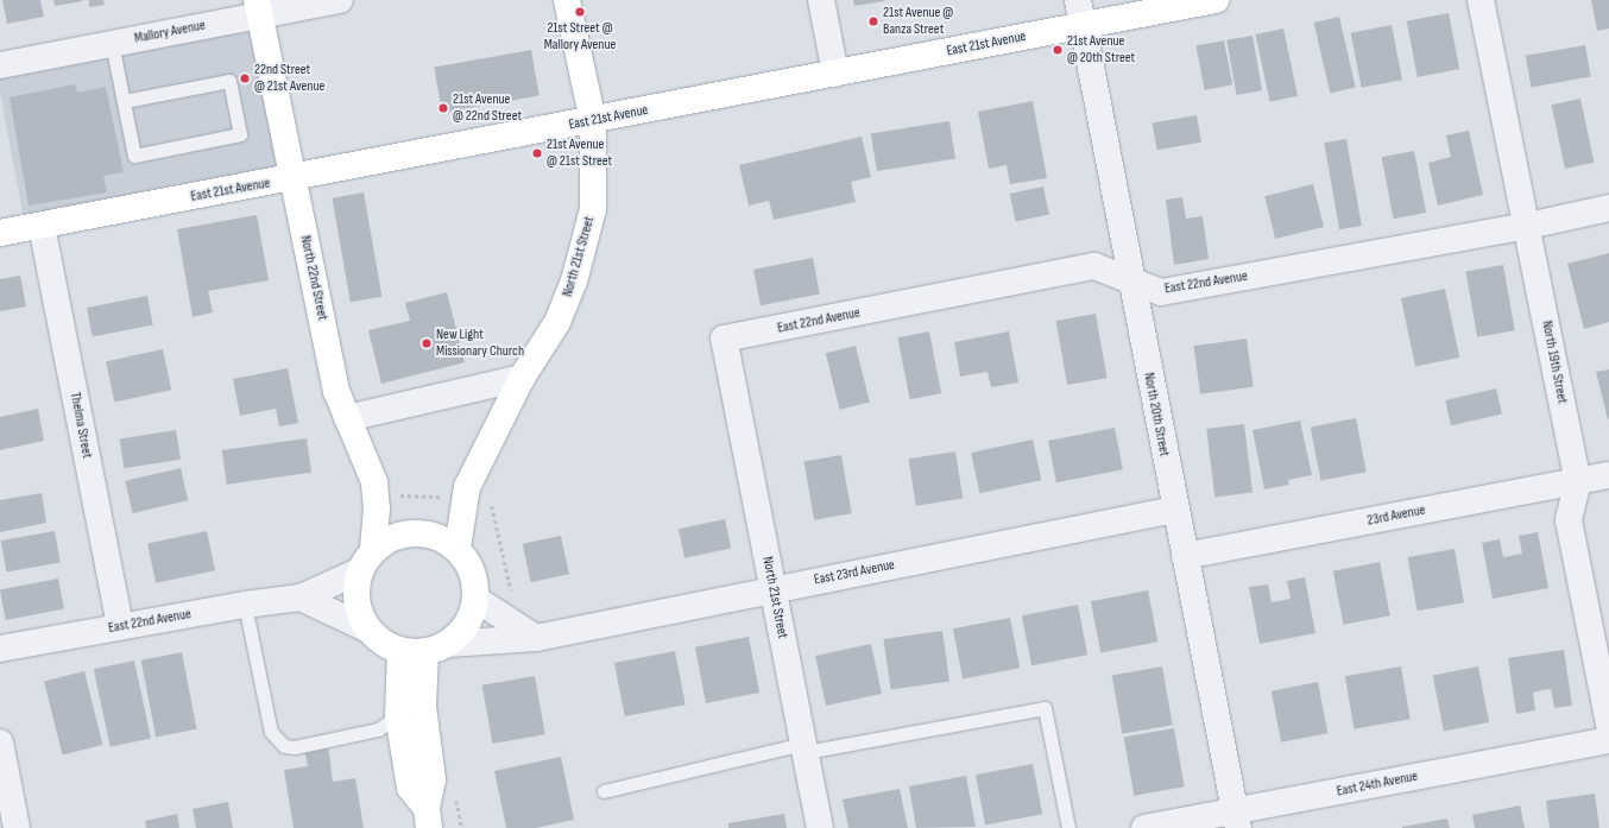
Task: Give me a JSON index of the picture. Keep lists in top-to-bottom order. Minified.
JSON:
{"streets":{"main road":["East 21st Avenue","North 21st Street","North 22nd Street"],"street":["Mallory Avenue","East 22nd Avenue","North 19th Street","North 20th Street","Thelma Street","23rd Avenue","East 23rd Avenue","East 24th Avenue"]},"crossings":[["Mallory Avenue","North 22nd Street"],["East 21st Avenue","North 21st Street"],["East 21st Avenue","North 22nd Street"],["East 21st Avenue","North 20th Street"],["East 21st Avenue","Thelma Street"],["North 21st Street","North 22nd Street"],["North 21st Street","East 22nd Avenue"],["North 21st Street","East 23rd Avenue"],["North 22nd Street","East 22nd Avenue"],["North 22nd Street","East 23rd Avenue"],["East 22nd Avenue","North 19th Street"],["East 22nd Avenue","North 20th Street"],["East 22nd Avenue","Thelma Street"],["East 22nd Avenue","East 23rd Avenue"],["North 19th Street","23rd Avenue"],["North 20th Street","23rd Avenue"],["North 20th Street","East 23rd Avenue"],["North 20th Street","East 24th Avenue"]],"places":["21st Street @ Mallory Avenue","21st Avenue @ Banza Street","21st Avenue @ 20th Street","22nd Street @ 21st Avenue","21st Avenue @ 22nd Street","21st Avenue @ 21st Street","New Light Missionary Church"]}
